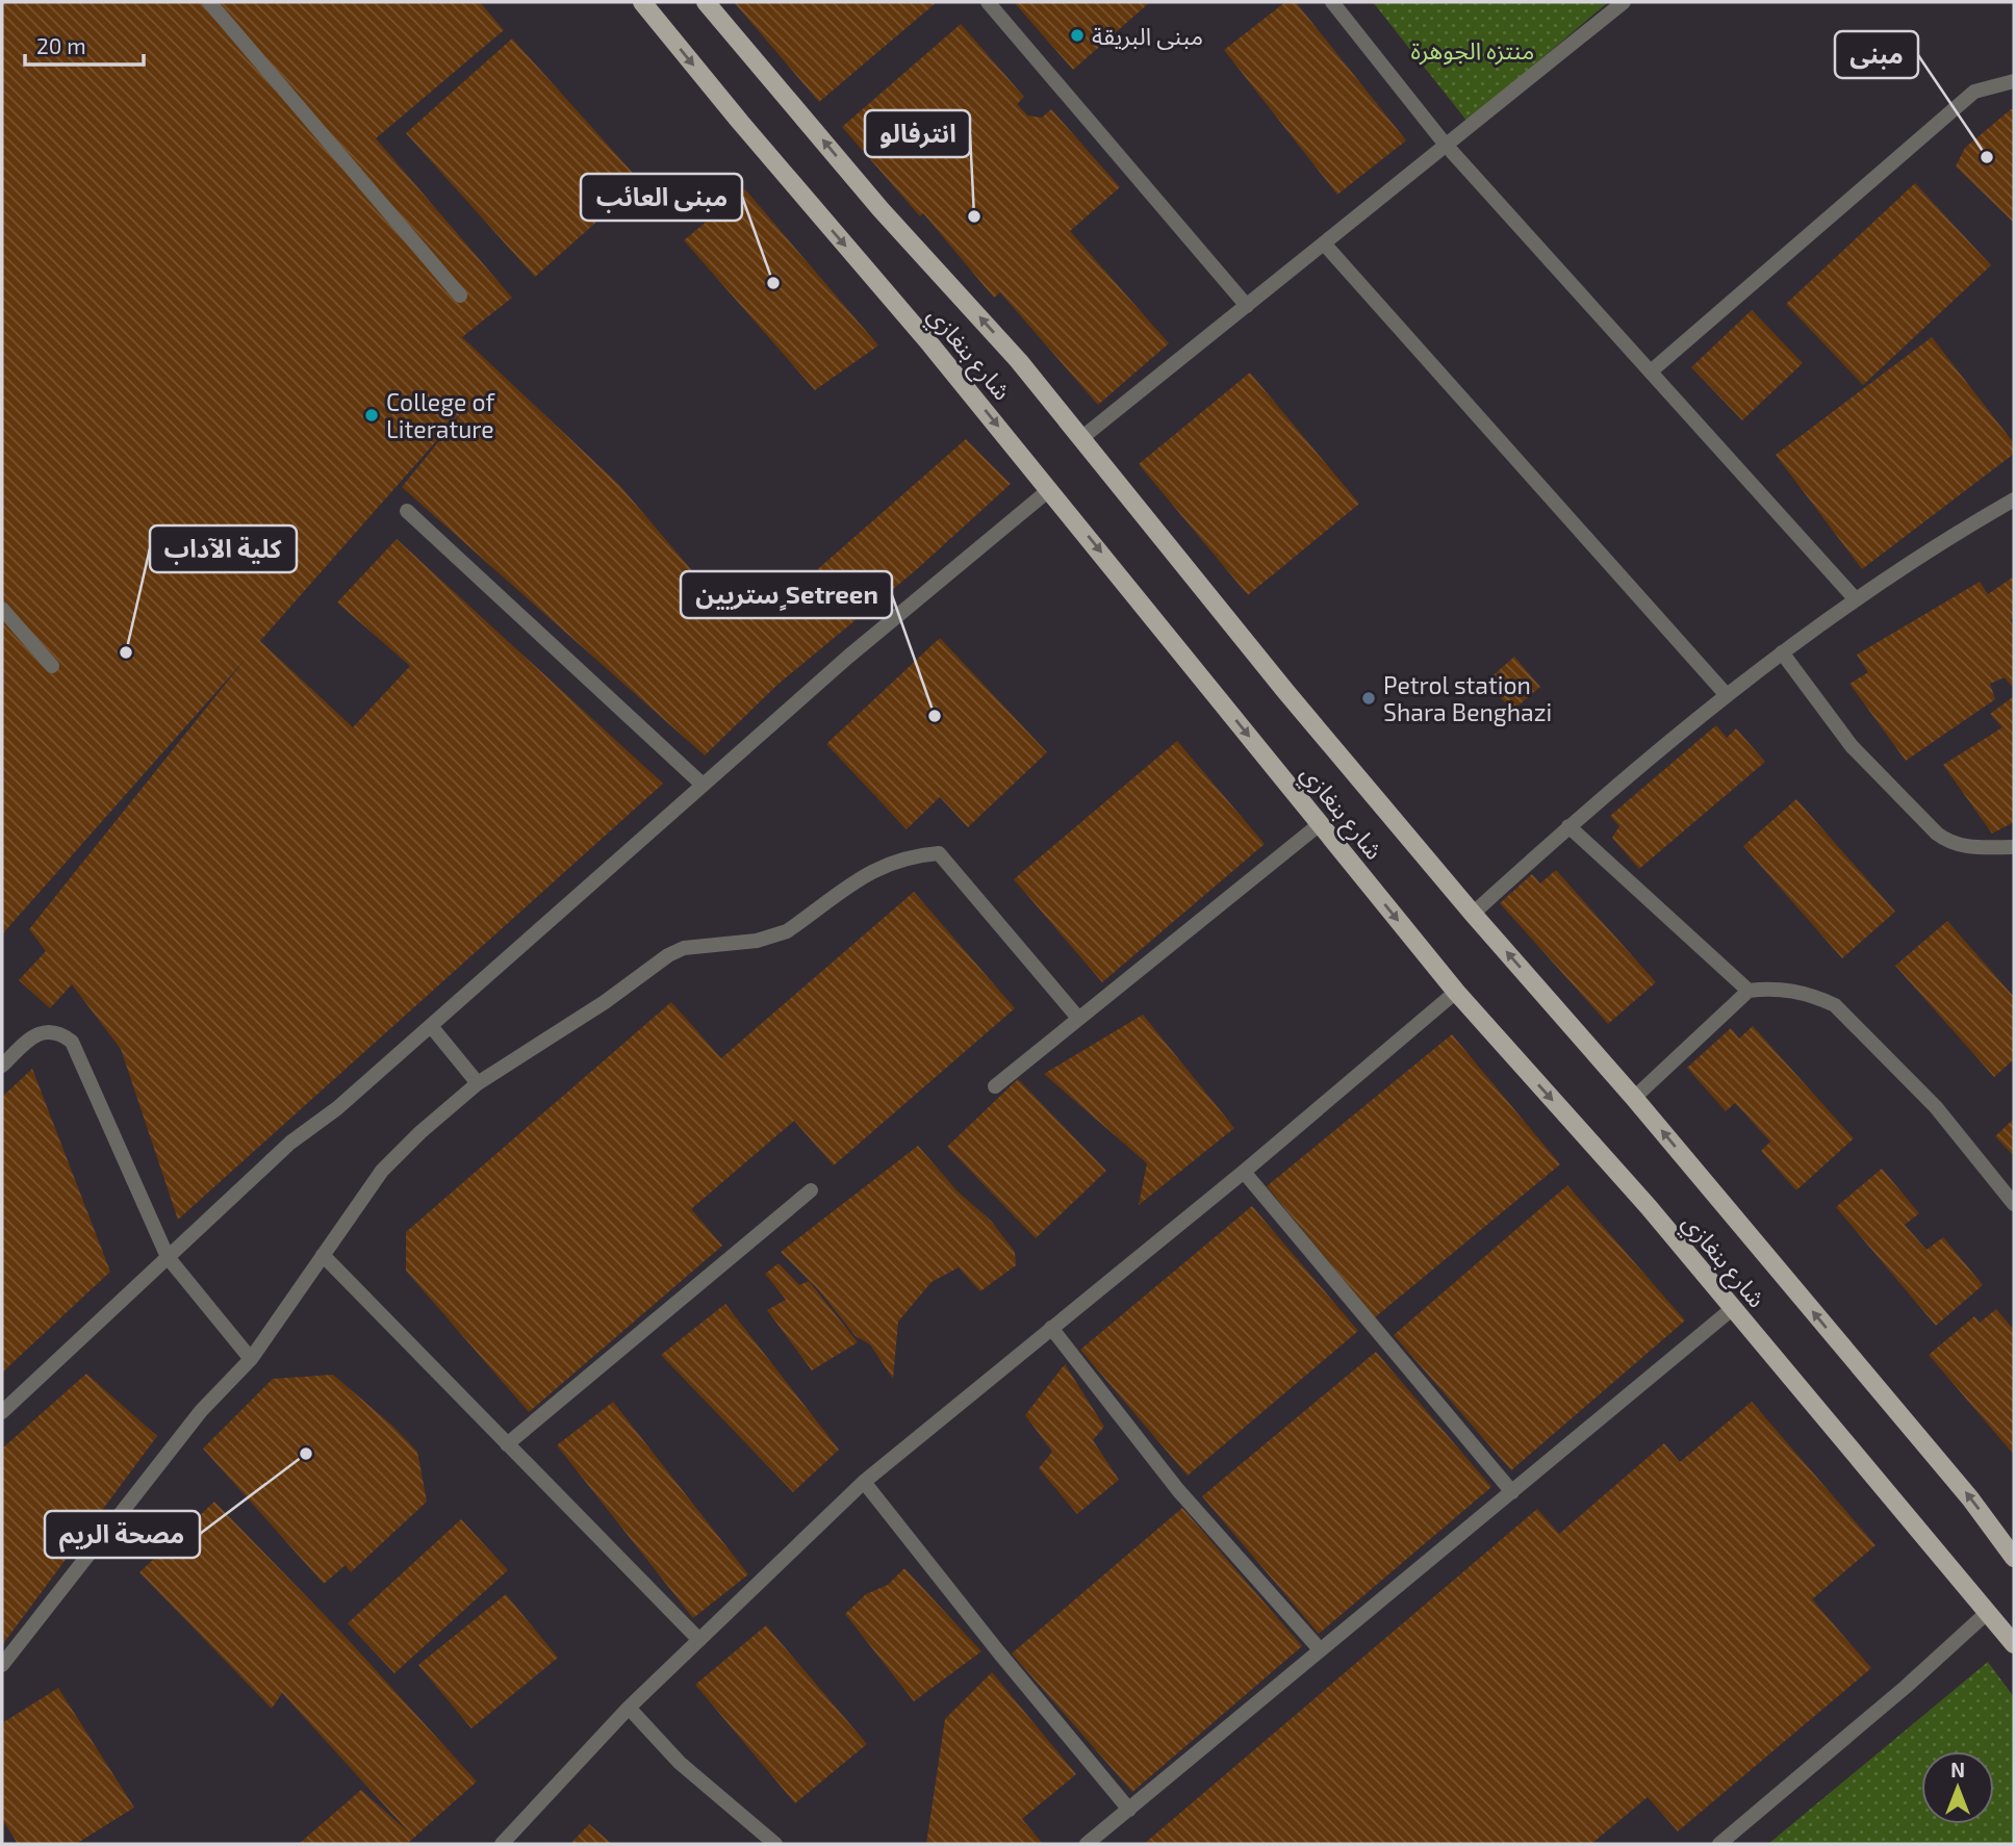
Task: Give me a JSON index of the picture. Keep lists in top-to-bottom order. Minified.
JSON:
{"streets":{"main road":["شارع بنغازي"]},"parks":["منتزه الجوهرة"],"places":["مبنى البريقة","مبنى","انترفالو","مبنى العائب","College of Literature","كلية الآداب","Petrol station Shara Benghazi","ستريين ٍSetreen","مصحة الريم"],"scale_bar":"20 m","north":"top"}
